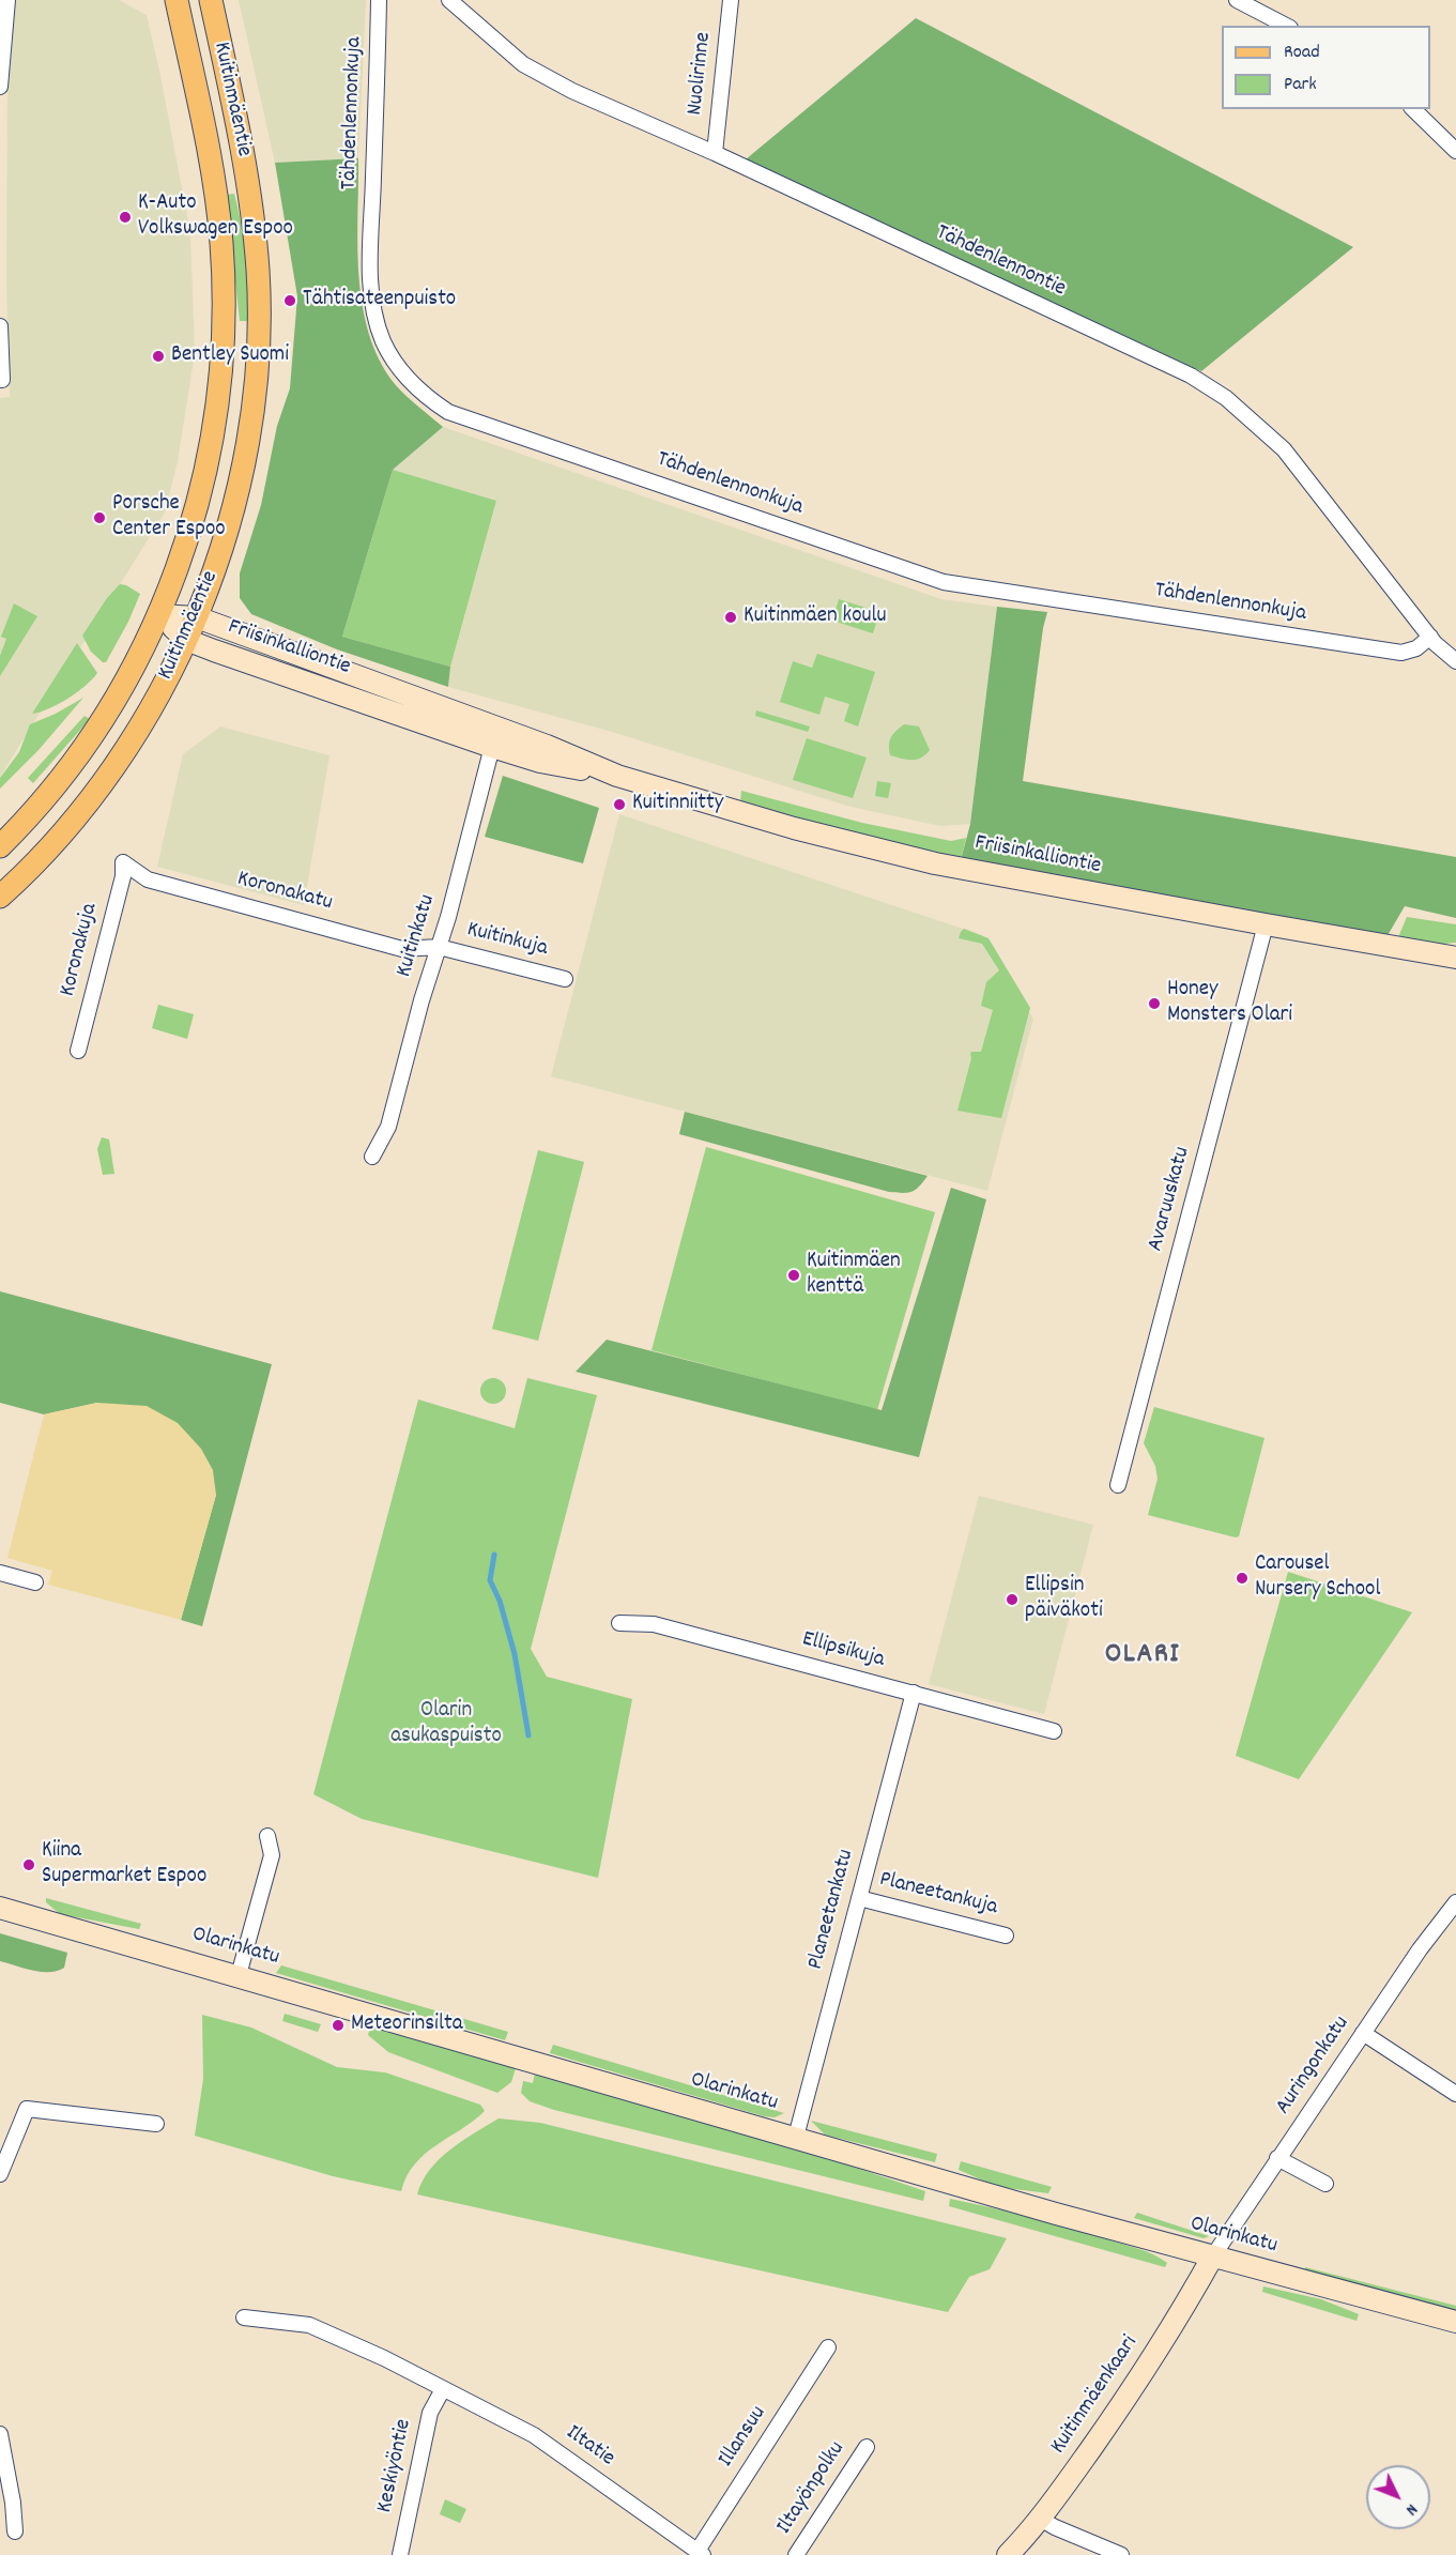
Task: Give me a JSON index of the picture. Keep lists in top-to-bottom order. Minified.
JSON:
{"streets":{"main road":["Kuitinmäentie","Friisinkalliontie","Olarinkatu","Kuitinmäenkaari"],"street":["Nuolirinne","Tähdenlennonkuja","Tähdenlennontie","Koronakatu","Kuitinkatu","Kuitinkuja","Koronakuja","Avaruuskatu","Ellipsikuja","Planeetankuja","Planeetankatu","Auringonkatu","Illansuu","Iltatie","Keskiyöntie","Iltayönpolku"]},"crossings":[["Nuolirinne","Tähdenlennontie"],["Kuitinmäentie","Friisinkalliontie"],["Tähdenlennonkuja","Tähdenlennontie"],["Friisinkalliontie","Kuitinkatu"],["Friisinkalliontie","Avaruuskatu"],["Koronakatu","Kuitinkatu"],["Koronakatu","Kuitinkuja"],["Koronakatu","Koronakuja"],["Kuitinkatu","Kuitinkuja"],["Ellipsikuja","Planeetankatu"],["Planeetankuja","Planeetankatu"],["Planeetankatu","Olarinkatu"],["Olarinkatu","Auringonkatu"],["Olarinkatu","Kuitinmäenkaari"],["Auringonkatu","Kuitinmäenkaari"],["Illansuu","Iltatie"],["Iltatie","Keskiyöntie"]],"districts":["OLARI"],"parks":["Olarin asukaspuisto"],"places":["K-Auto Volkswagen Espoo","Tähtisateenpuisto","Bentley Suomi","Porsche Center Espoo","Kuitinmäen koulu","Kuitinniitty","Honey Monsters Olari","Kuitinmäen kenttä","Carousel Nursery School","Ellipsin päiväkoti","Kiina Supermarket Espoo","Meteorinsilta"],"legend":["Road","Park"],"north":"bottom right"}
